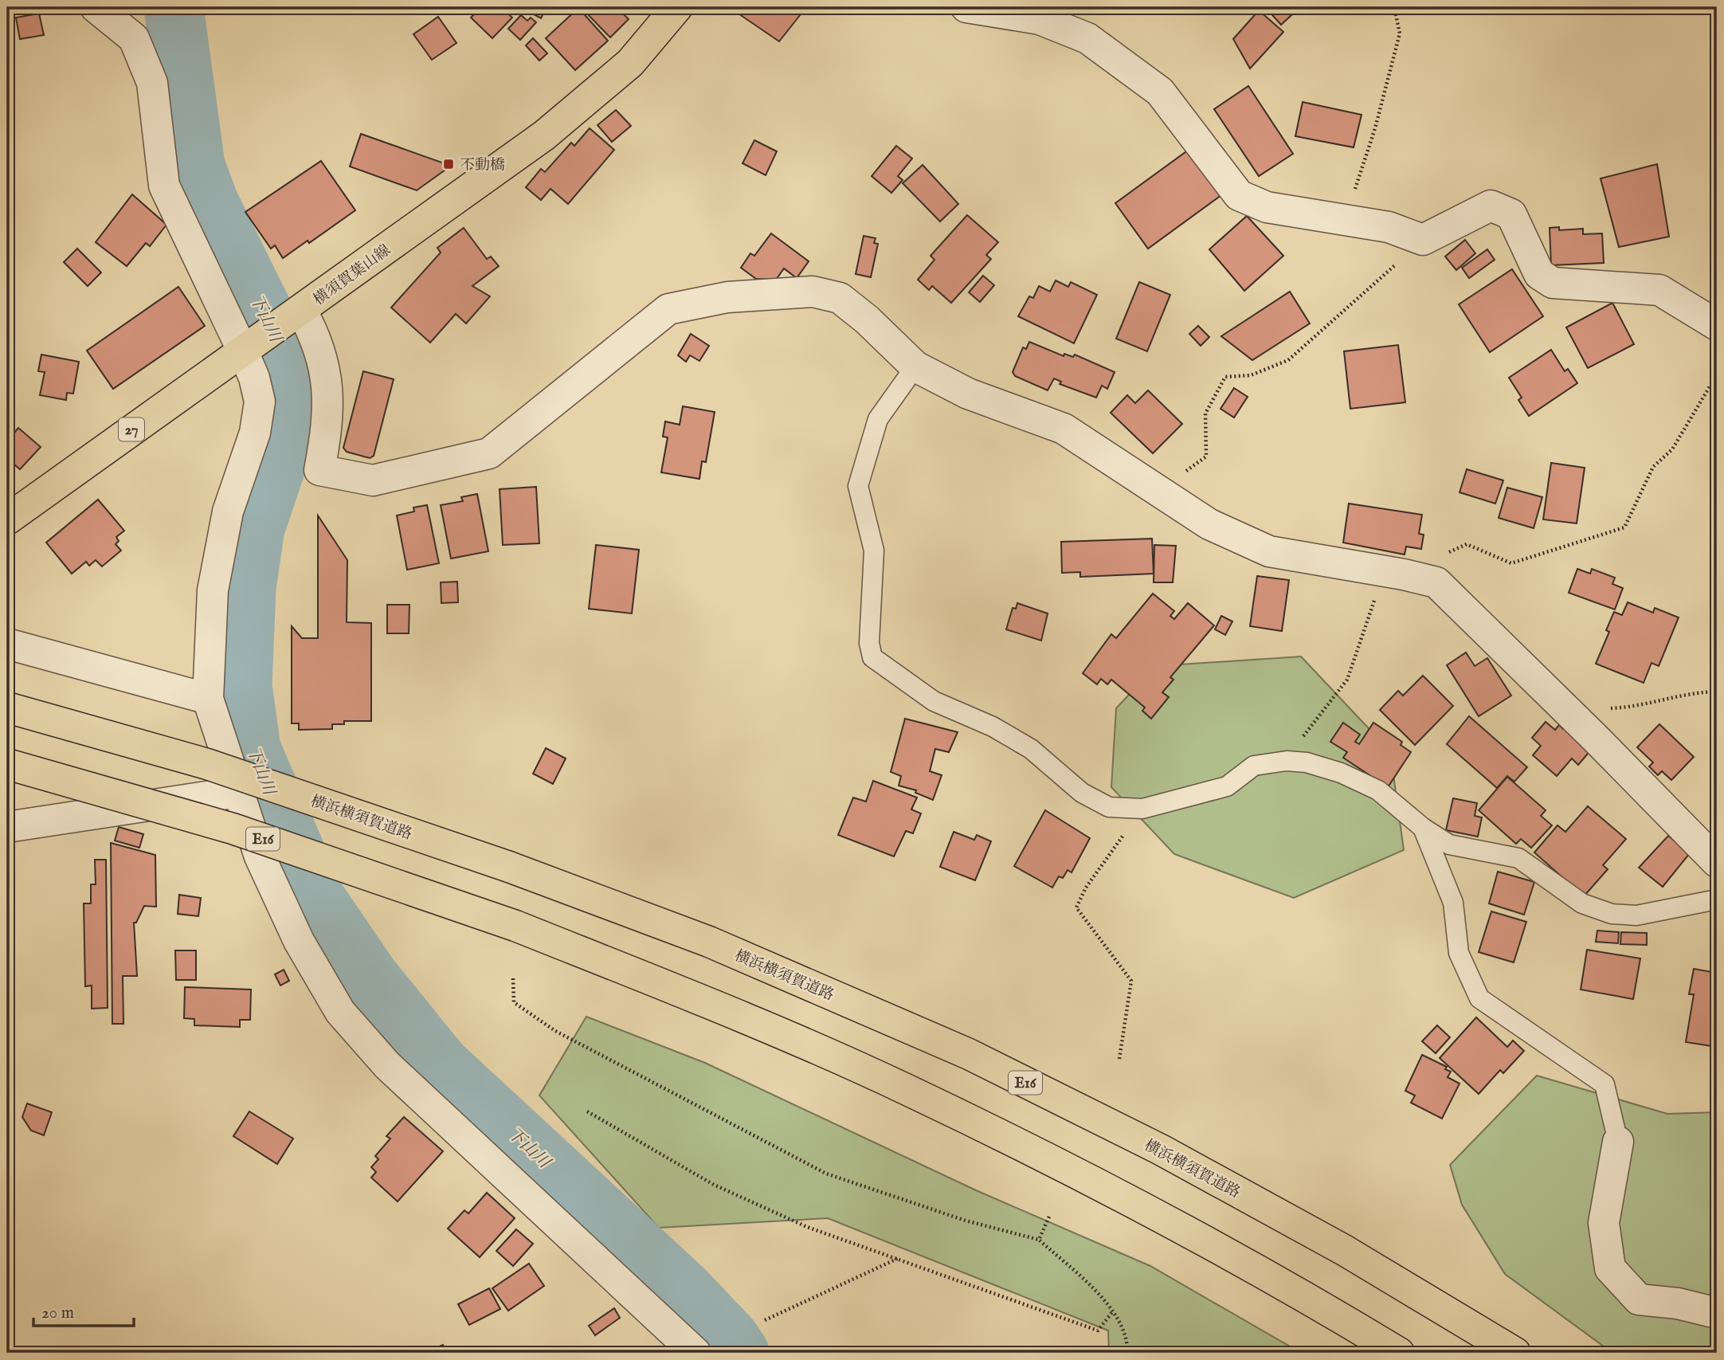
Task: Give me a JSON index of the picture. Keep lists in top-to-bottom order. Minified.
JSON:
{"streets":{"main road":["横須賀葉山線","27","横浜横須賀道路","E16"]},"water":["下山川"],"places":{"transit":["不動橋"]},"scale_bar":"20 m"}
